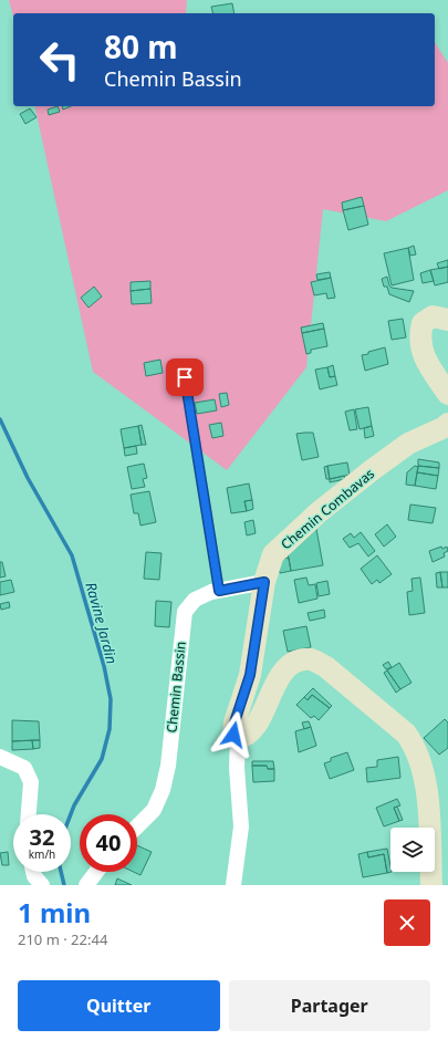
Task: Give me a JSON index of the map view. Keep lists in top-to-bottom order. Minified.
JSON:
{"streets":{"street":["Chemin Combavas","Chemin Bassin"]},"crossings":[["Chemin Combavas","Chemin Bassin"]],"water":["Ravine Jardin"],"page":{"turn":["80 m","Chemin Bassin"],"speed":"32 km/h","limit":"40","heading":["1 min","210 m · 22:44"],"buttons":["Quitter","Partager"]}}
